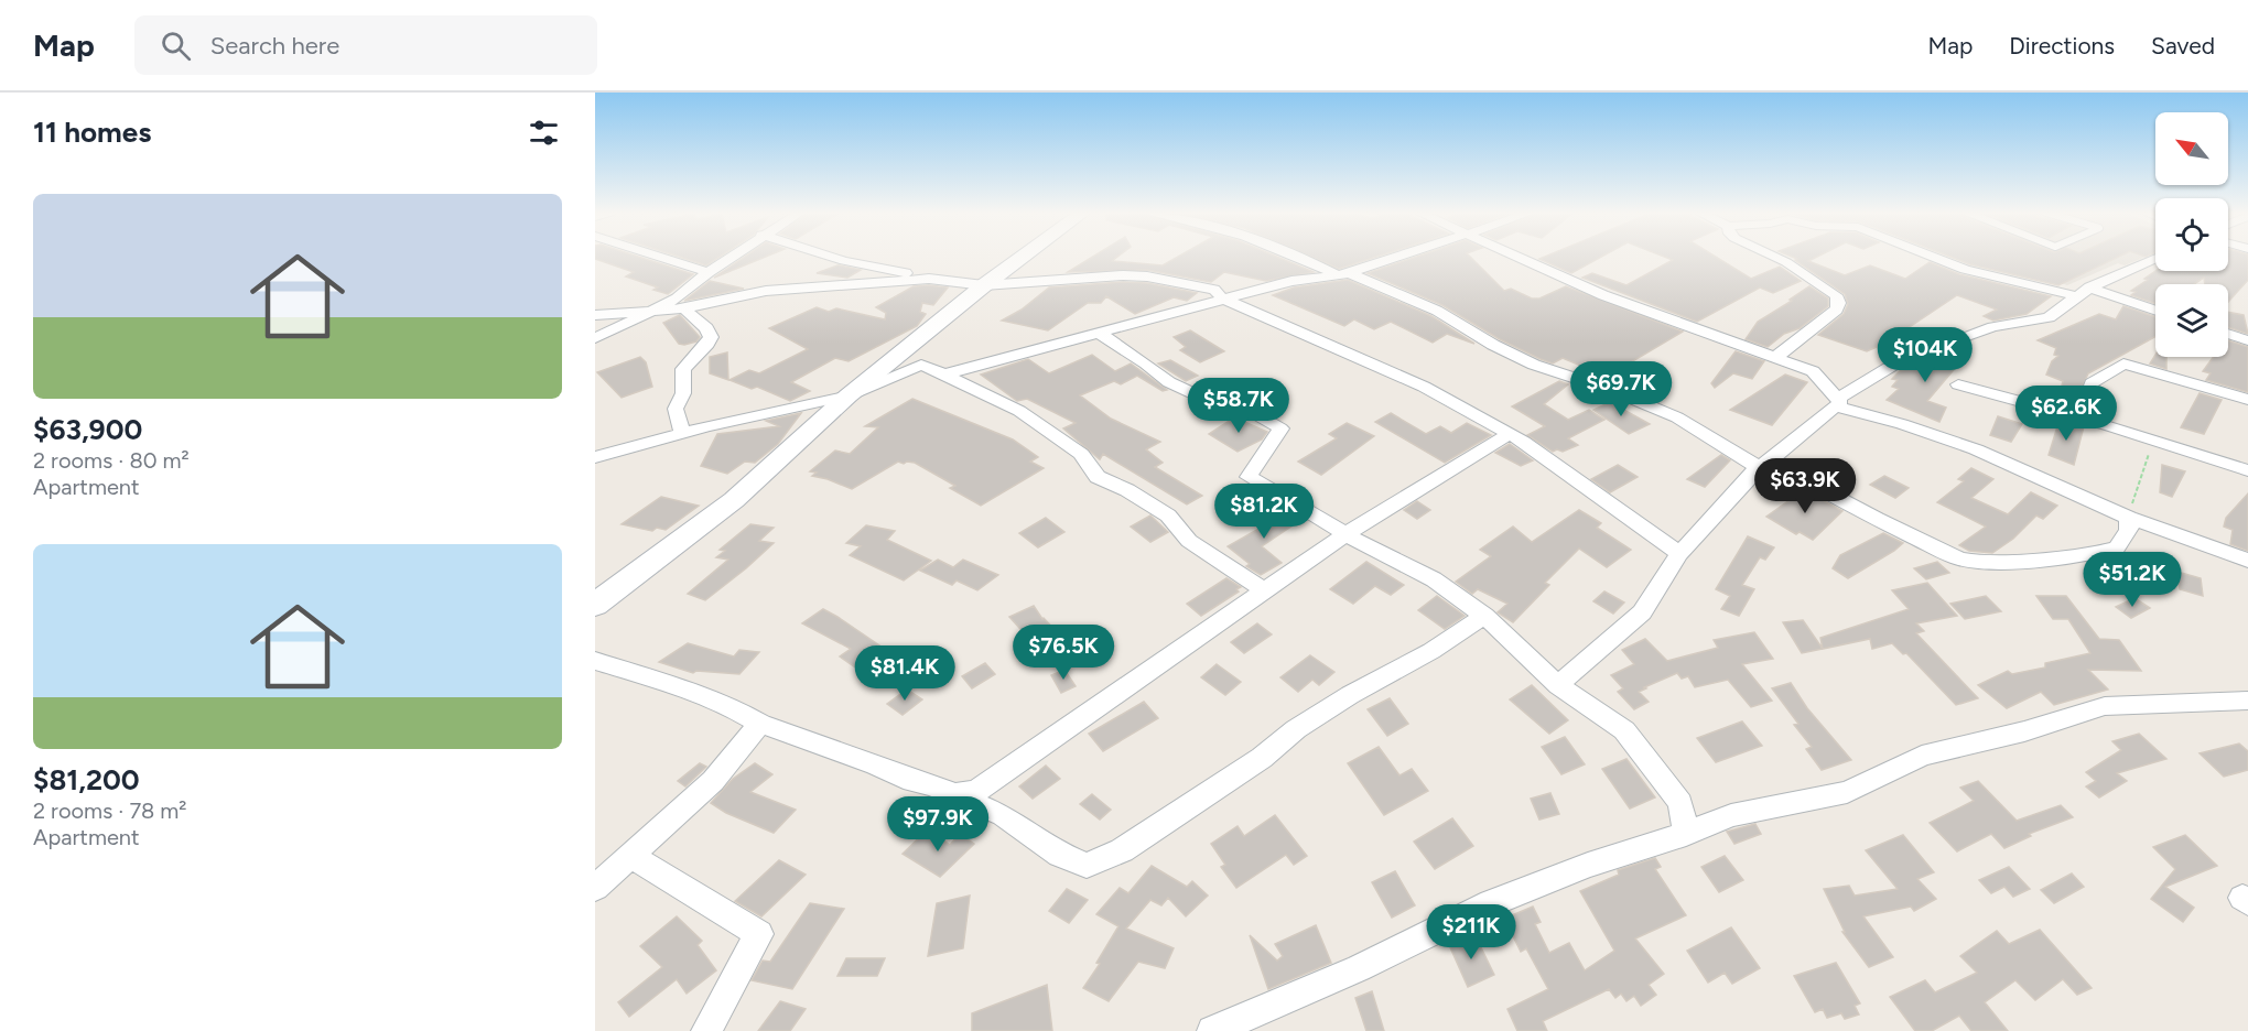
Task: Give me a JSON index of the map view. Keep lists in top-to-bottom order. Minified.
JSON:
{"north":"top left","page":{"header":"Map","search":"Search here","nav":["Map","Directions","Saved"],"heading":"11 homes","list":[{"name":"$63,900","note":"2 rooms · 80 m² · Apartment"},{"name":"$81,200","note":"2 rooms · 78 m² · Apartment"}],"price":["$104K","$69.7K","$58.7K","$62.6K","$63.9K","$81.2K","$51.2K","$76.5K","$81.4K","$97.9K","$211K"]}}
